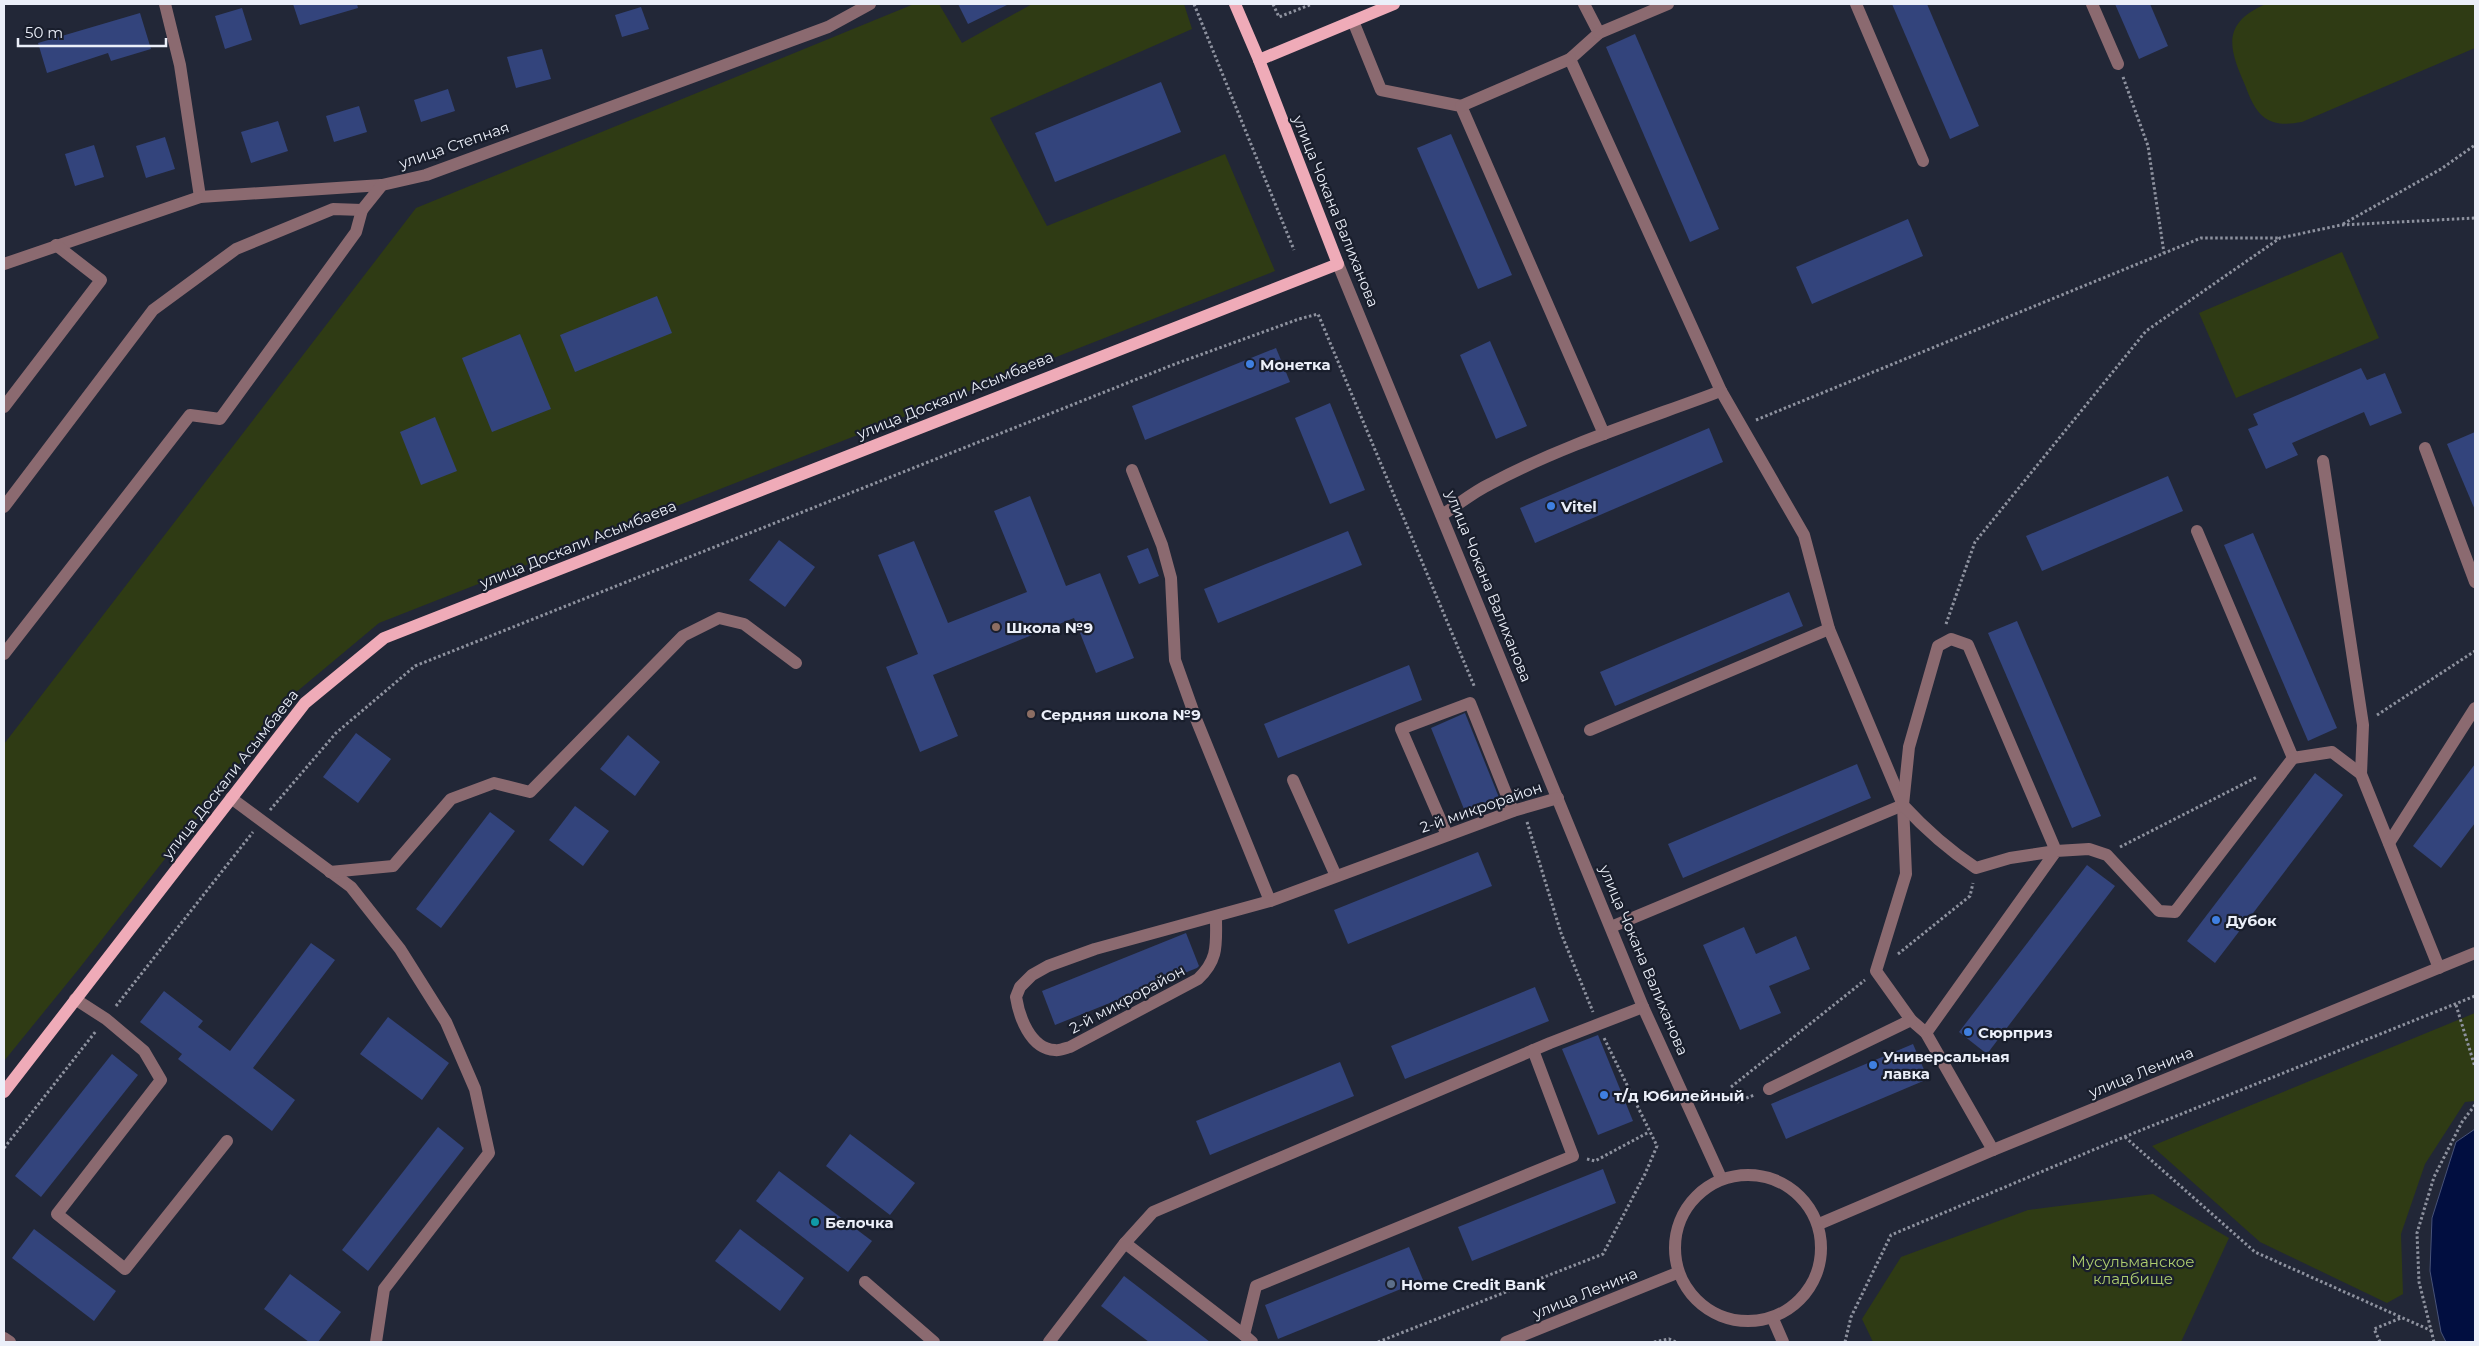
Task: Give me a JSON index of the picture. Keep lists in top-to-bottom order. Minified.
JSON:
{"streets":{"main road":["улица Чокана Валиханова","улица Доскали Асымбаева"],"street":["улица Степная","2-й микрорайон","улица Ленина"]},"crossings":[["улица Чокана Валиханова","улица Доскали Асымбаева"],["улица Чокана Валиханова","2-й микрорайон"],["улица Чокана Валиханова","улица Ленина"]],"parks":["Мусульманское кладбище"],"places":["Монетка","Vitel","Школа №9","Сердняя школа №9","Дубок","Сюрприз","Универсальная лавка","т/д Юбилейный","Белочка","Home Credit Bank"],"scale_bar":"50 m"}
